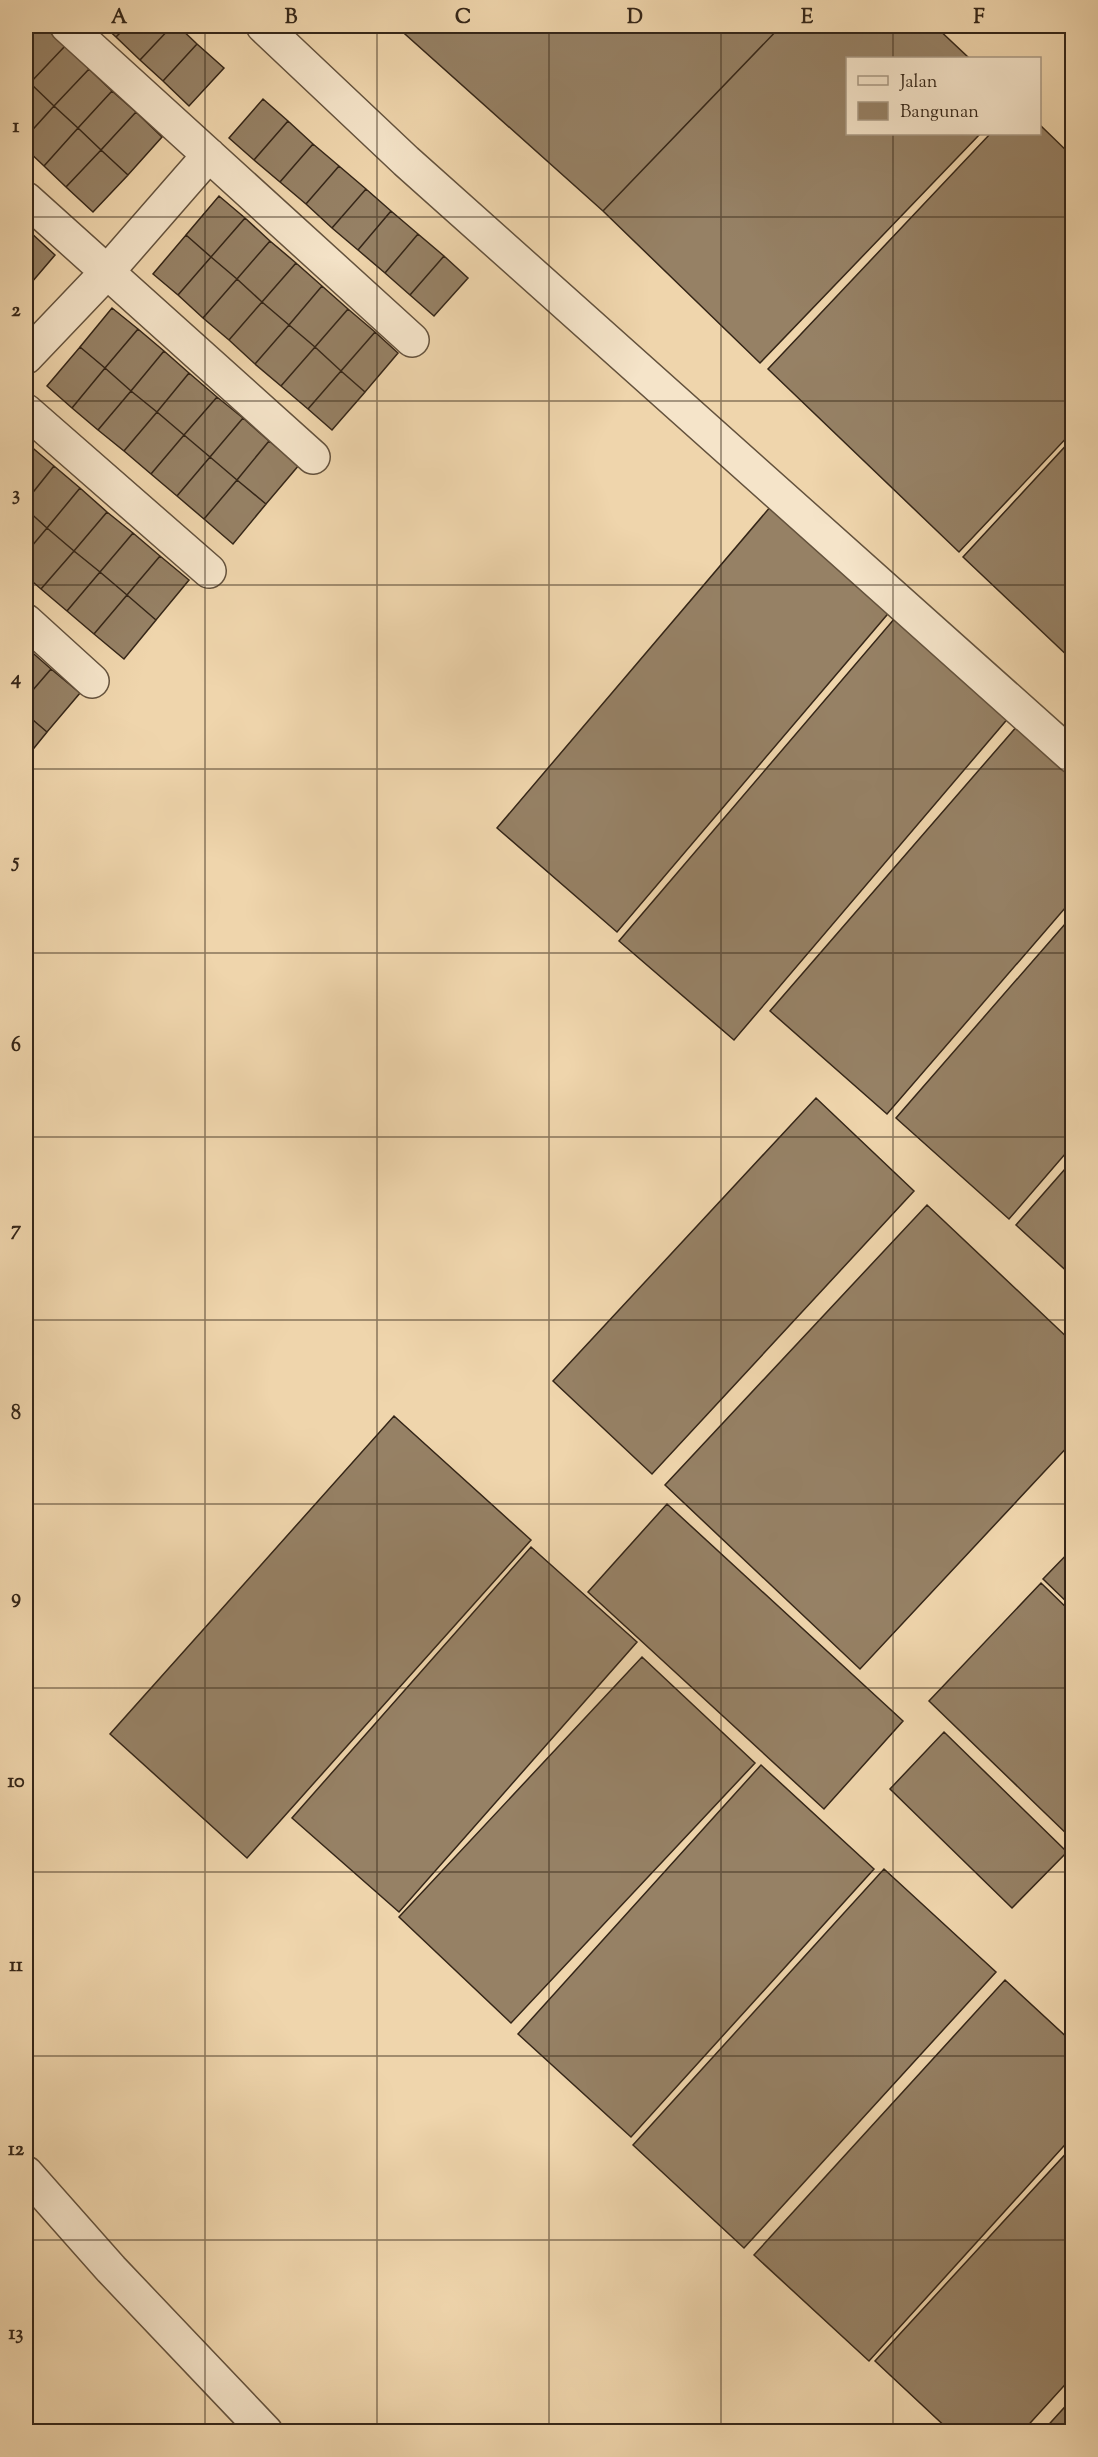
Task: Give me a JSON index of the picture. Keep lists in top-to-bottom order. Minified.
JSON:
{"legend":["Jalan","Bangunan"],"grid":{"columns":["A","B","C","D","E","F"],"rows":["1","2","3","4","5","6","7","8","9","10","11","12","13"]}}
